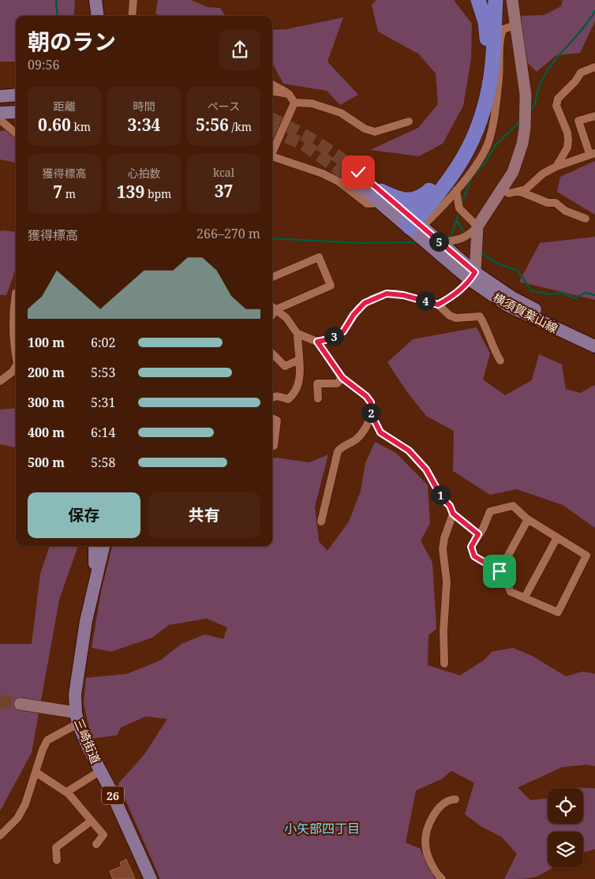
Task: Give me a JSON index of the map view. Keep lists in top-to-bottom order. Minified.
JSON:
{"streets":{"main road":["横須賀葉山線","三崎街道","26"]},"districts":["小矢部四丁目"],"page":{"heading":["朝のラン","09:56"],"stats":[["距離","0.60 km"],["時間","3:34"],["ペース","5:56 /km"],["獲得標高","7 m"],["心拍数","139 bpm"],["kcal","37"]],"chart":["獲得標高","266–270 m"],"pins":["5","4","3","2","1"],"list":[{"name":"100 m","note":"6:02"},{"name":"200 m","note":"5:53"},{"name":"300 m","note":"5:31"},{"name":"400 m","note":"6:14"},{"name":"500 m","note":"5:58"}],"buttons":["保存","共有"]}}
